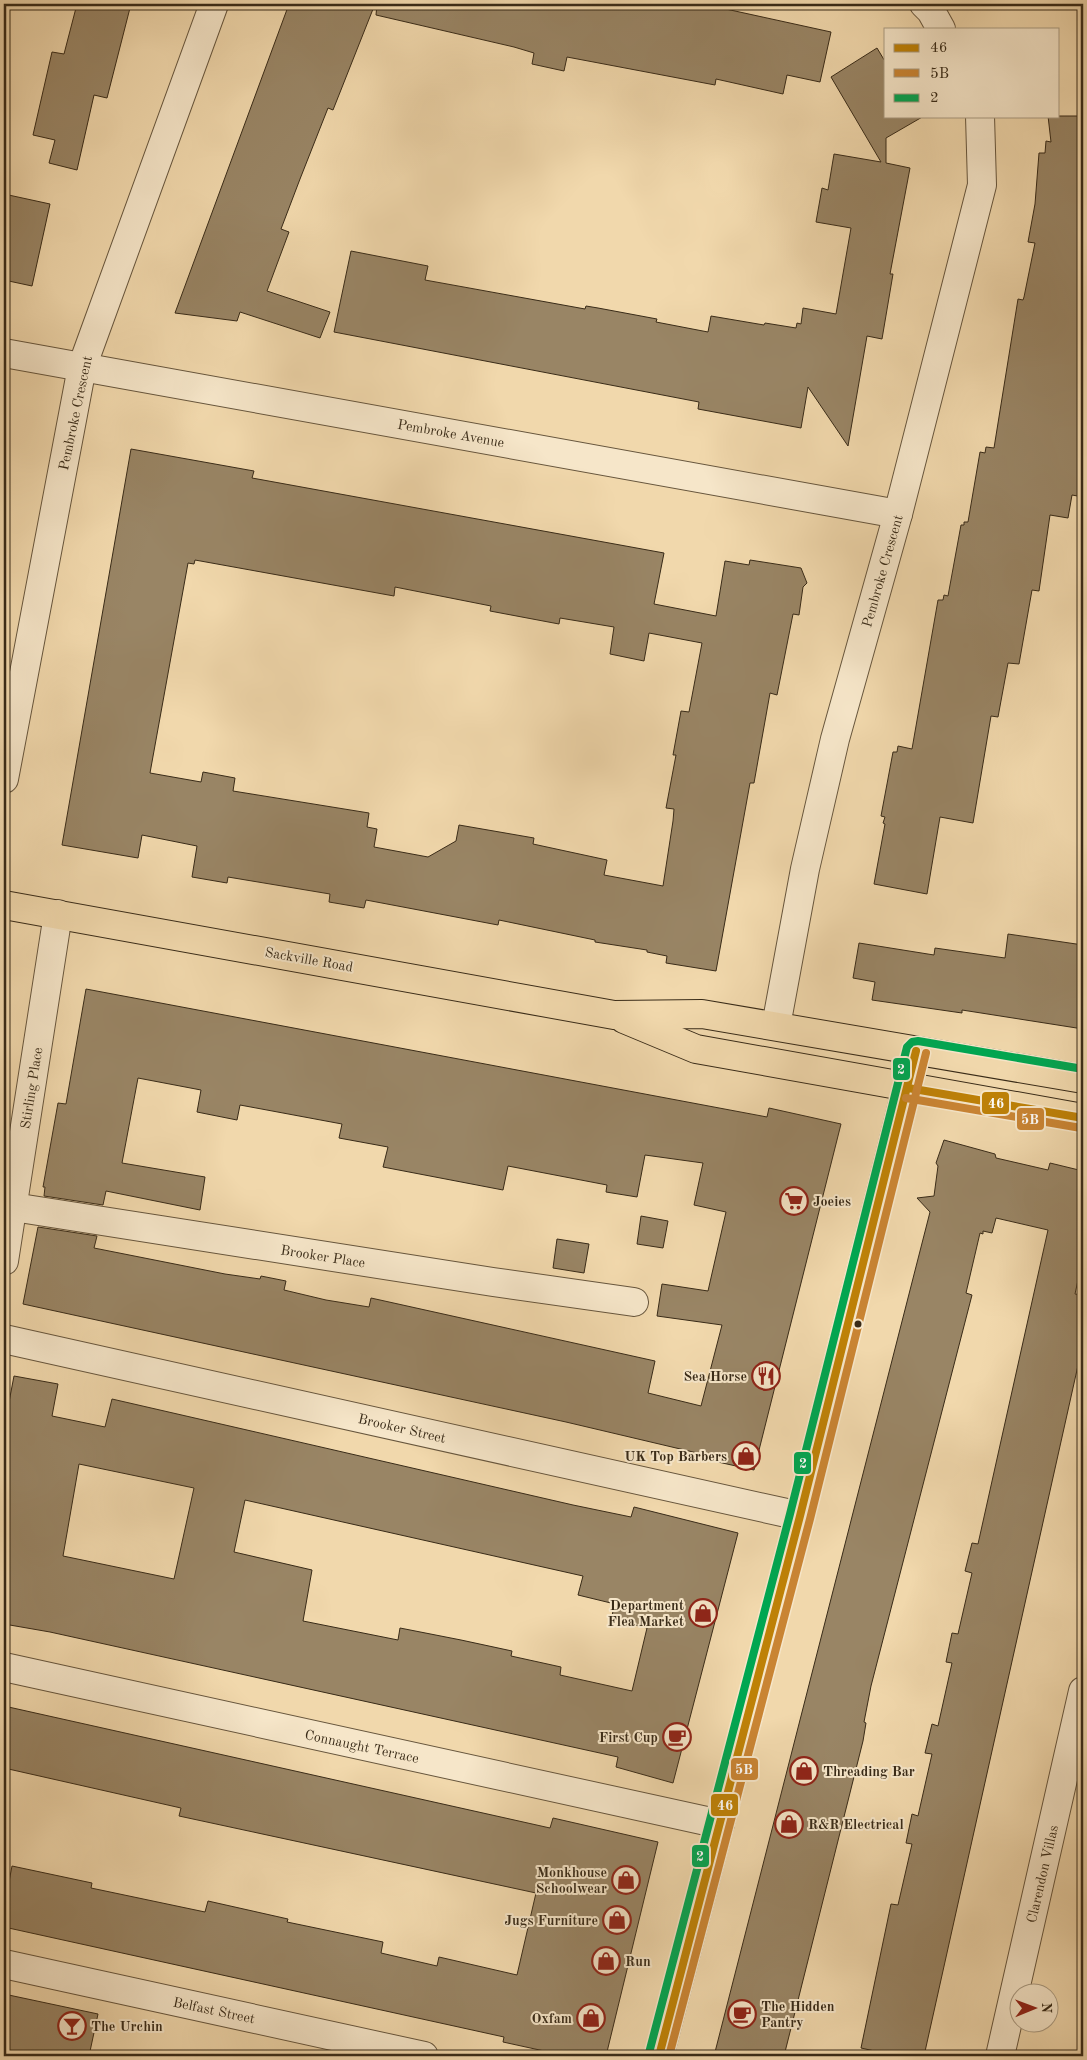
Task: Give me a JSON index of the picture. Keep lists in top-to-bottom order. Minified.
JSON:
{"streets":{"main road":["Sackville Road"],"street":["Pembroke Crescent","Pembroke Avenue","Stirling Place","Brooker Place","Brooker Street","Connaught Terrace","Clarendon Villas","Belfast Street"]},"crossings":[["Pembroke Crescent","Pembroke Avenue"],["Pembroke Crescent","Sackville Road"],["Sackville Road","Stirling Place"],["Stirling Place","Brooker Place"]],"places":{"supermarket":["Joeies"],"restaurant":["Sea Horse"],"shop":["UK Top Barbers","Department Flea Market","Threading Bar","R&R Electrical","Monkhouse Schoolwear","Jugs Furniture","Run","Oxfam"],"cafe":["First Cup","The Hidden Pantry"],"bar":["The Urchin"]},"lines":["transit line 2","transit line 46","transit line 5B"],"legend":["46","5B","2"],"north":"right"}
